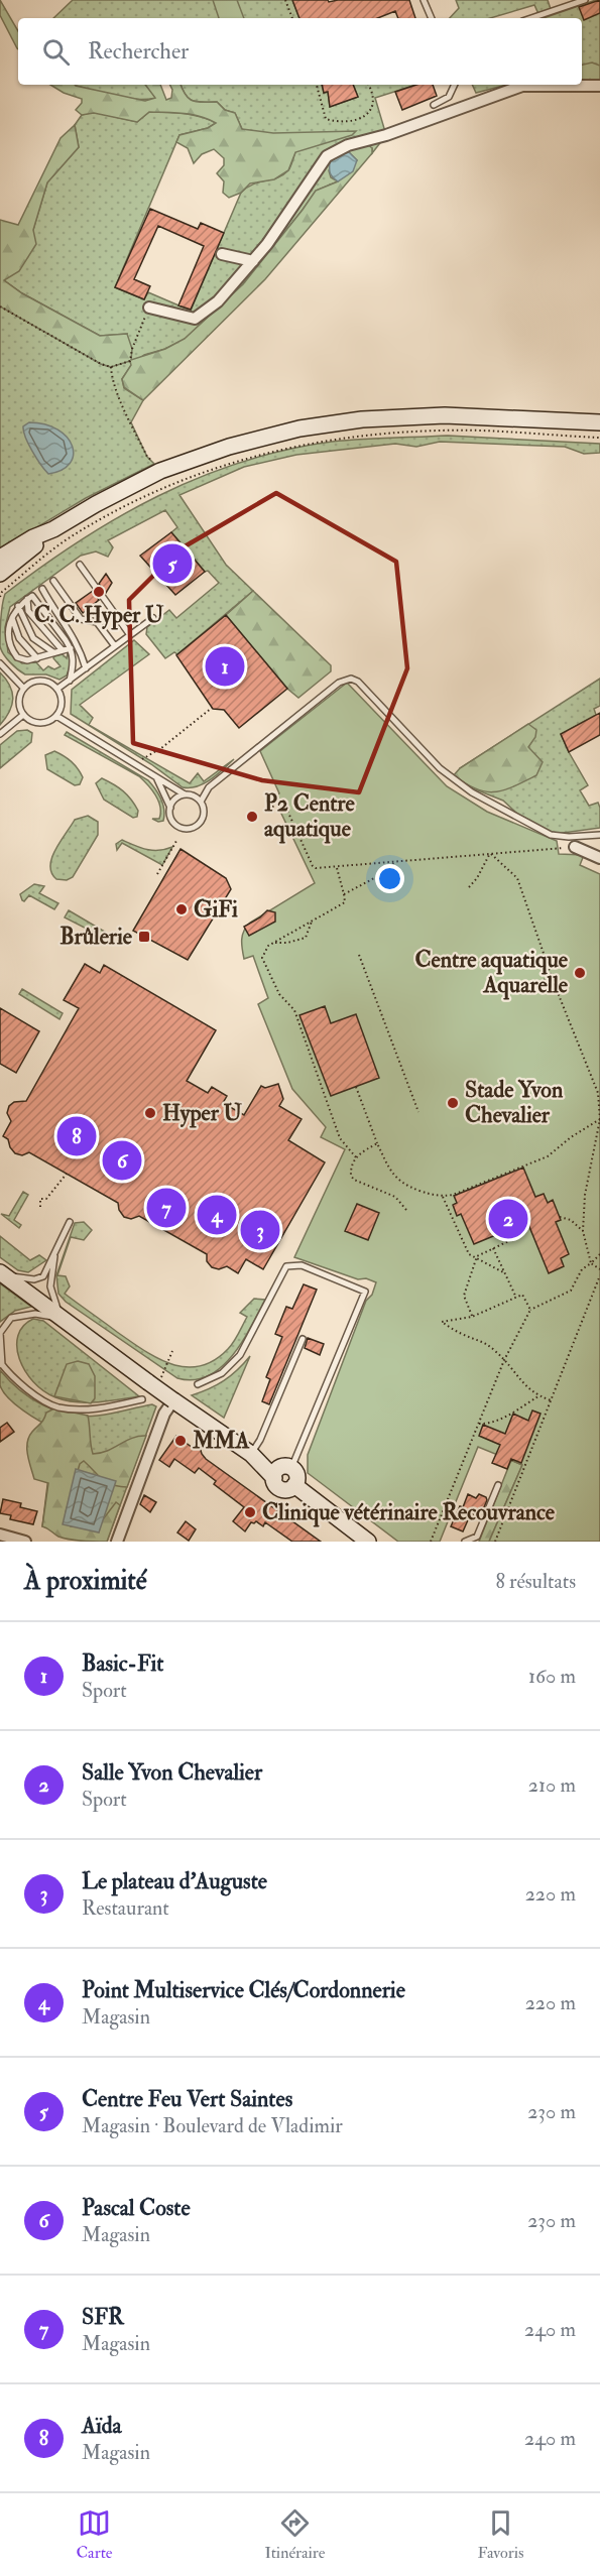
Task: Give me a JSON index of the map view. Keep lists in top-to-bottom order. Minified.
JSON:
{"places":{"other":["C. C. Hyper U","P2 Centre aquatique","GiFi","Centre aquatique Aquarelle","Stade Yvon Chevalier","Hyper U","MMA","Clinique vétérinaire Recouvrance"],"transit":["Brûlerie"]},"page":{"search":"Rechercher","pins":["5","1","8","6","7","4","2","3"],"heading":["À proximité","8 résultats"],"list":[{"mark":"1","name":"Basic-Fit","note":"Sport","value":"160 m"},{"mark":"2","name":"Salle Yvon Chevalier","note":"Sport","value":"210 m"},{"mark":"3","name":"Le plateau d'Auguste","note":"Restaurant","value":"220 m"},{"mark":"4","name":"Point Multiservice Clés/Cordonnerie","note":"Magasin","value":"220 m"},{"mark":"5","name":"Centre Feu Vert Saintes","note":"Magasin · Boulevard de Vladimir","value":"230 m"},{"mark":"6","name":"Pascal Coste","note":"Magasin","value":"230 m"},{"mark":"7","name":"SFR","note":"Magasin","value":"240 m"},{"mark":"8","name":"Aïda","note":"Magasin","value":"240 m"}],"nav":["Carte","Itinéraire","Favoris"]}}
